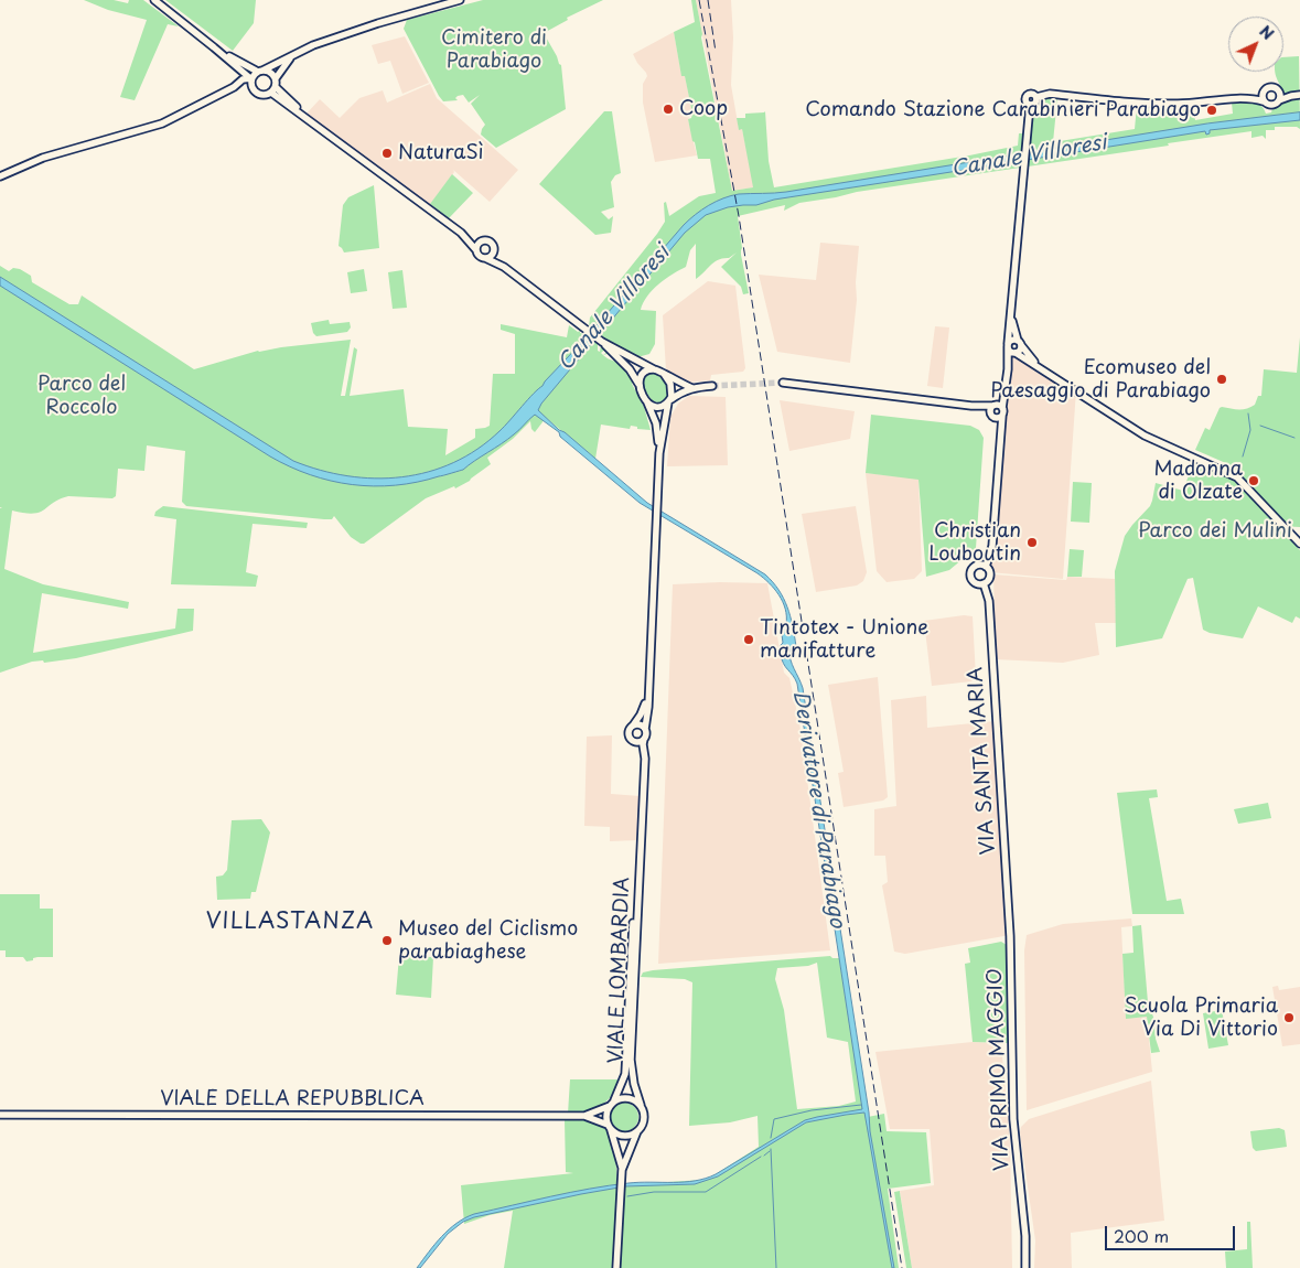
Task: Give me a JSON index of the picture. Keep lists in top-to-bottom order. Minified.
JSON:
{"streets":{"street":["VIA SANTA MARIA","VIALE LOMBARDIA","VIA PRIMO MAGGIO","VIALE DELLA REPUBBLICA"]},"crossings":[["VIA SANTA MARIA","VIA PRIMO MAGGIO"]],"districts":["VILLASTANZA"],"water":["Canale Villoresi","Derivatore di Parabiago"],"parks":["Cimitero di Parabiago","Parco del Roccolo","Parco dei Mulini"],"places":["Coop","Comando Stazione Carabinieri Parabiago","NaturaSì","Ecomuseo del Paesaggio di Parabiago","Madonna di Olzate","Christian Louboutin","Tintotex - Unione manifatture","Museo del Ciclismo parabiaghese","Scuola Primaria Via Di Vittorio"],"scale_bar":"200 m","north":"top right"}
